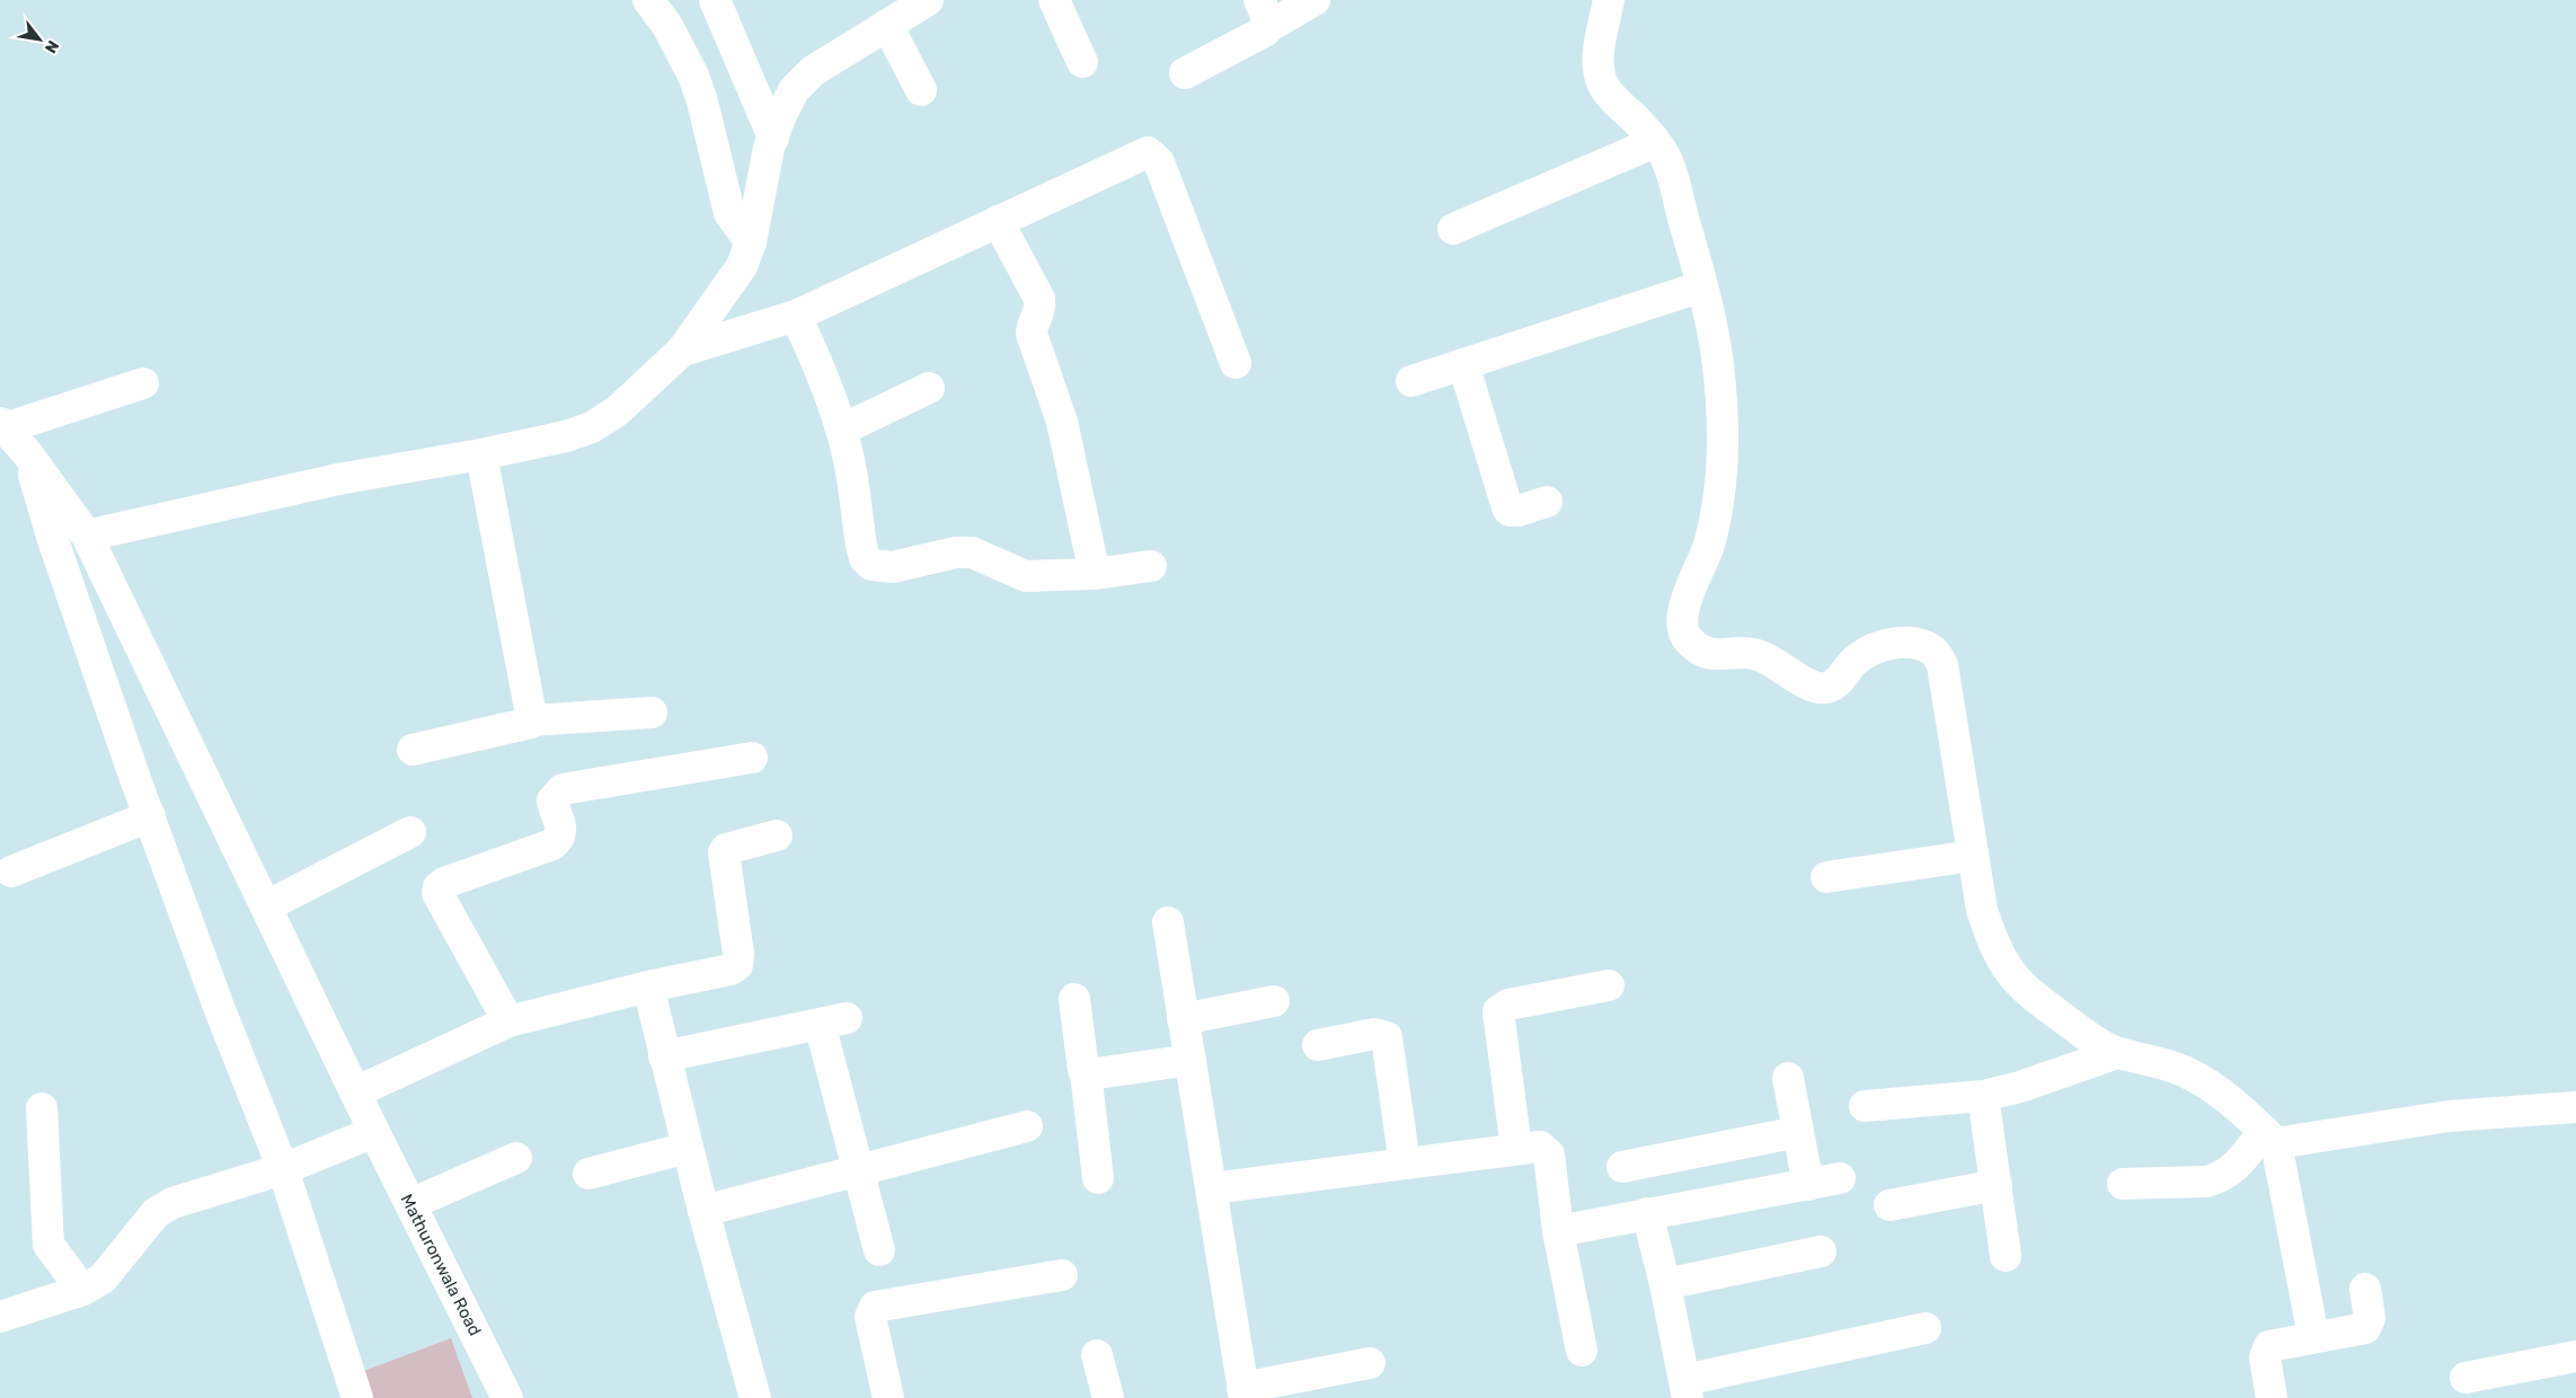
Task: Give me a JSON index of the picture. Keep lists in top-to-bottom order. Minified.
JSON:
{"streets":{"street":["Mathuronwala Road"]},"north":"bottom right"}
